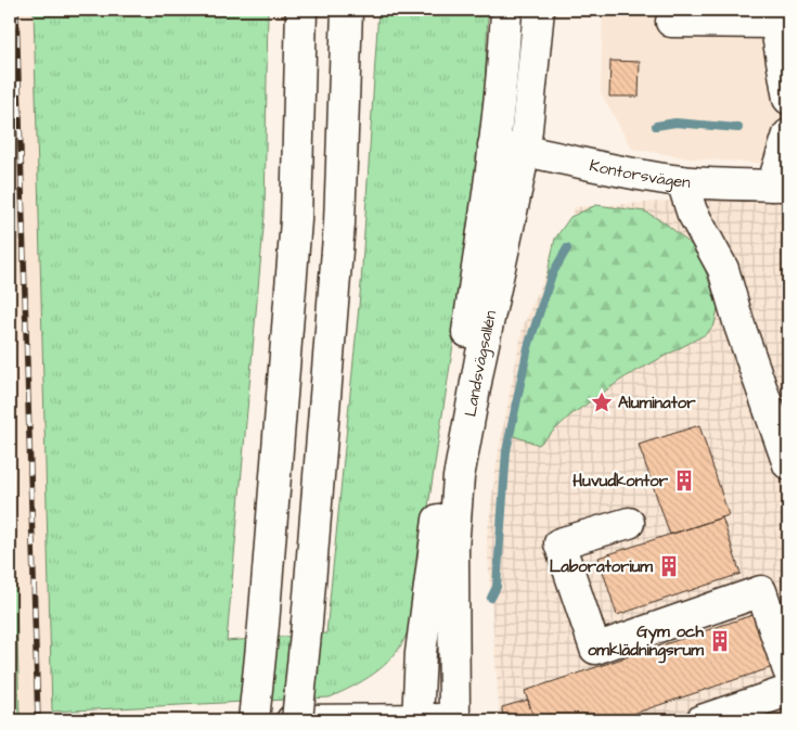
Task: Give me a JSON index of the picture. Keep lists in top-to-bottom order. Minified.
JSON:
{"streets":{"main road":["Kontorsvägen","Landsvägsallén"]},"crossings":[["Kontorsvägen","Landsvägsallén"]],"places":{"place":["Aluminator"],"building":["Huvudkontor","Laboratorium","Gym och omklädningsrum"]}}
